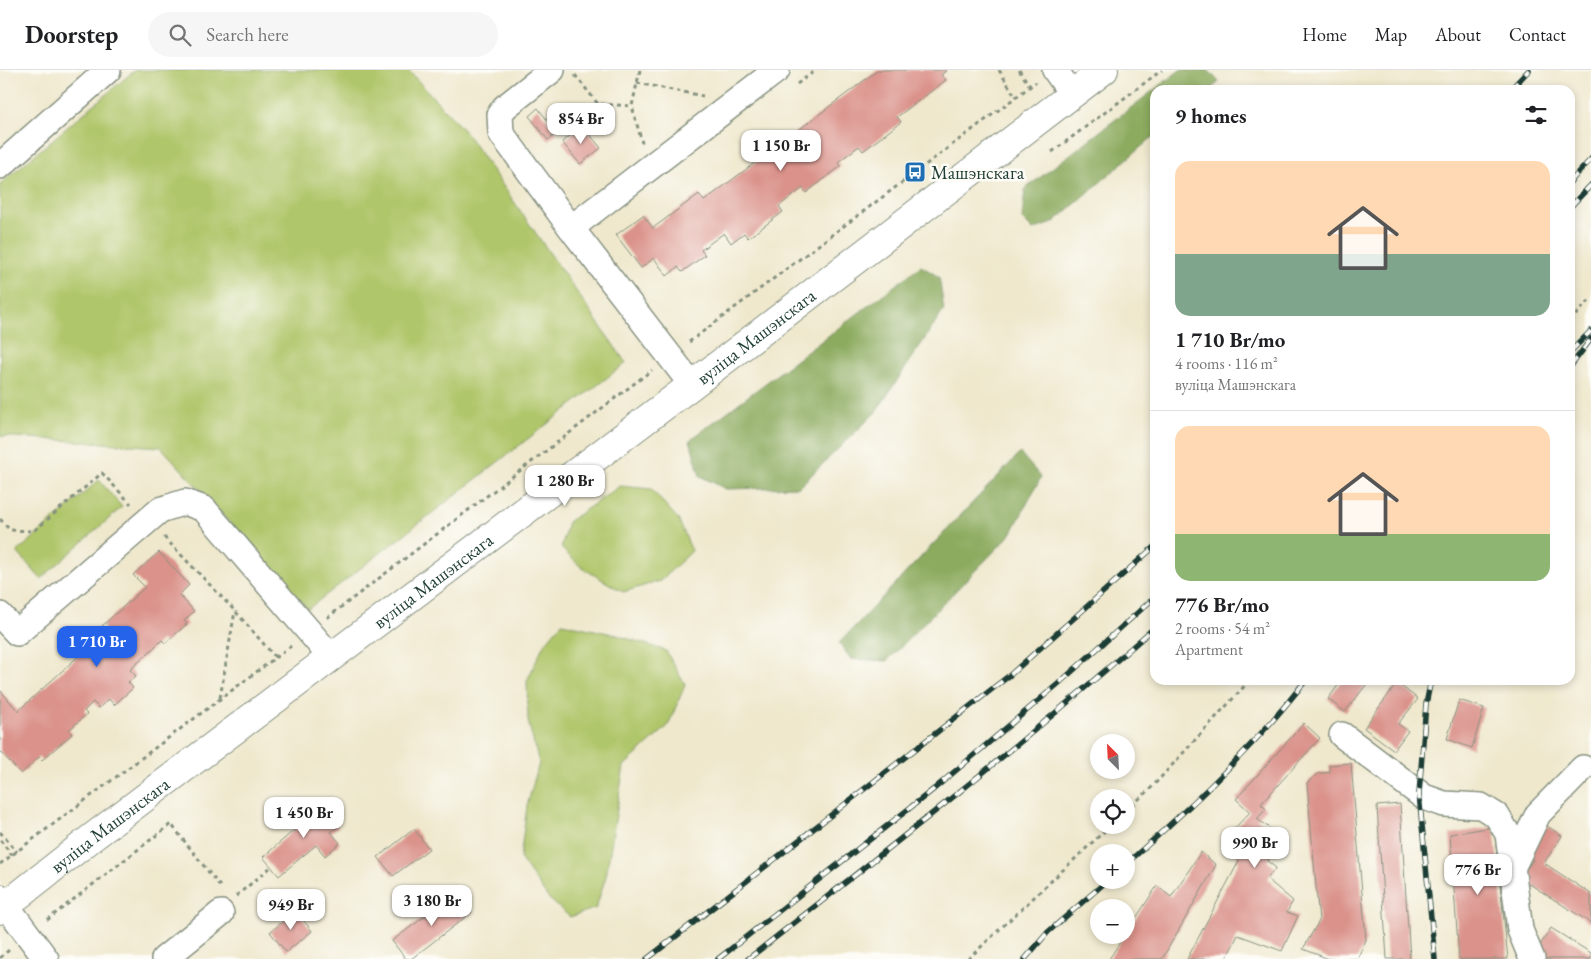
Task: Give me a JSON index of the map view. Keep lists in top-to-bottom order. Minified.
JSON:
{"streets":{"main road":["вуліца Машэнскага"]},"places":{"bus stop":["Машэнскага"]},"north":"top left","page":{"header":"Doorstep","search":"Search here","nav":["Home","Map","About","Contact"],"heading":"9 homes","price":["854 Br","1 150 Br","1 280 Br","1 710 Br","1 450 Br","990 Br","776 Br","3 180 Br","949 Br"],"list":[{"name":"1 710 Br/mo","note":"4 rooms · 116 m² · вуліца Машэнскага"},{"name":"776 Br/mo","note":"2 rooms · 54 m² · Apartment"}],"map_buttons":["+","−"]}}
